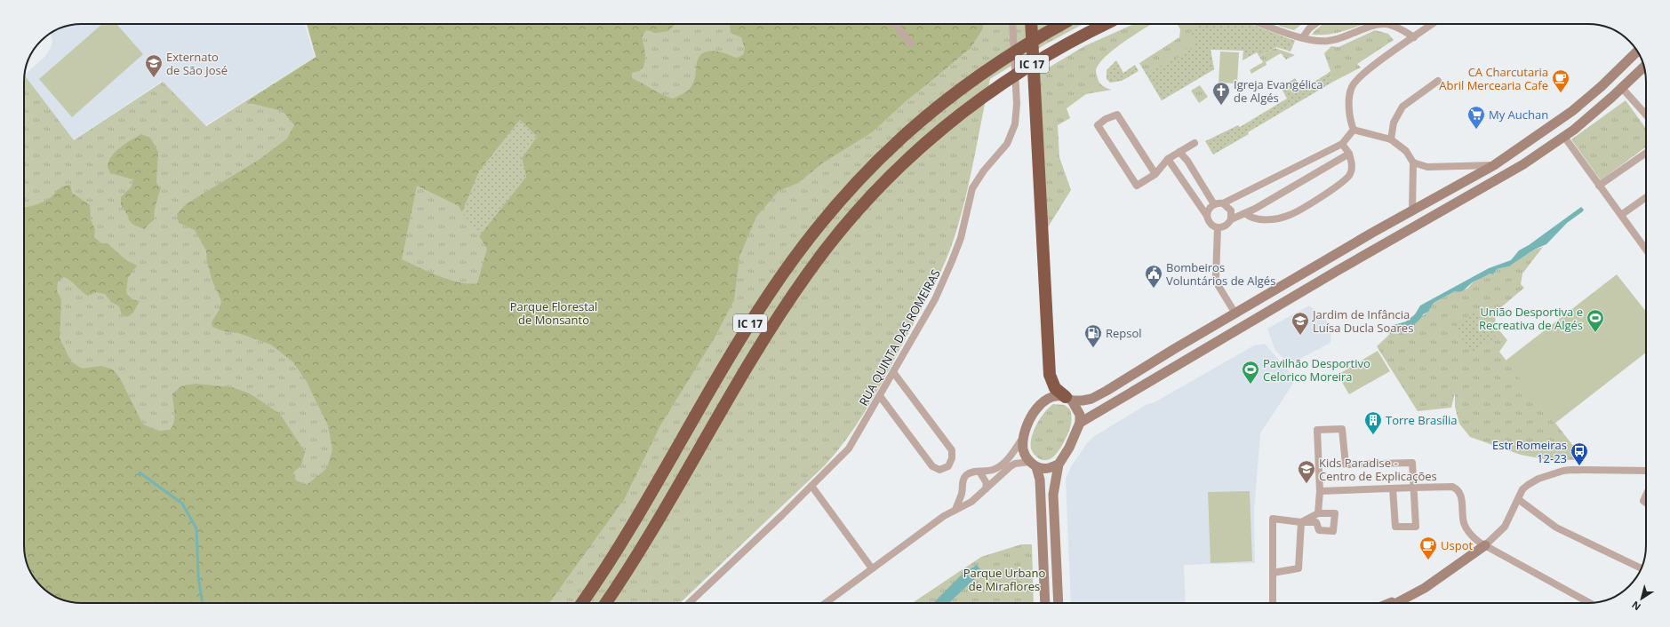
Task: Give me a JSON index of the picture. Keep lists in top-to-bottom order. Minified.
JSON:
{"streets":{"highway":["IC 17"],"street":["RUA QUINTA DAS ROMEIRAS"]},"parks":["Parque Florestal de Monsanto","Parque Urbano de Miraflores"],"places":{"school or university":["Externato de São José","Jardim de Infância Luísa Ducla Soares","Kids Paradise - Centro de Explicações"],"cafe":["CA Charcutaria Abril Mercearia Cafe","Uspot"],"church":["Igreja Evangélica de Algés"],"supermarket":["My Auchan"],"public building":["Bombeiros Voluntários de Algés"],"sports":["União Desportiva e Recreativa de Algés","Pavilhão Desportivo Celorico Moreira"],"fuel station":["Repsol"],"building":["Torre Brasília"],"bus stop":["Estr Romeiras 12-23"]},"north":"bottom left"}
